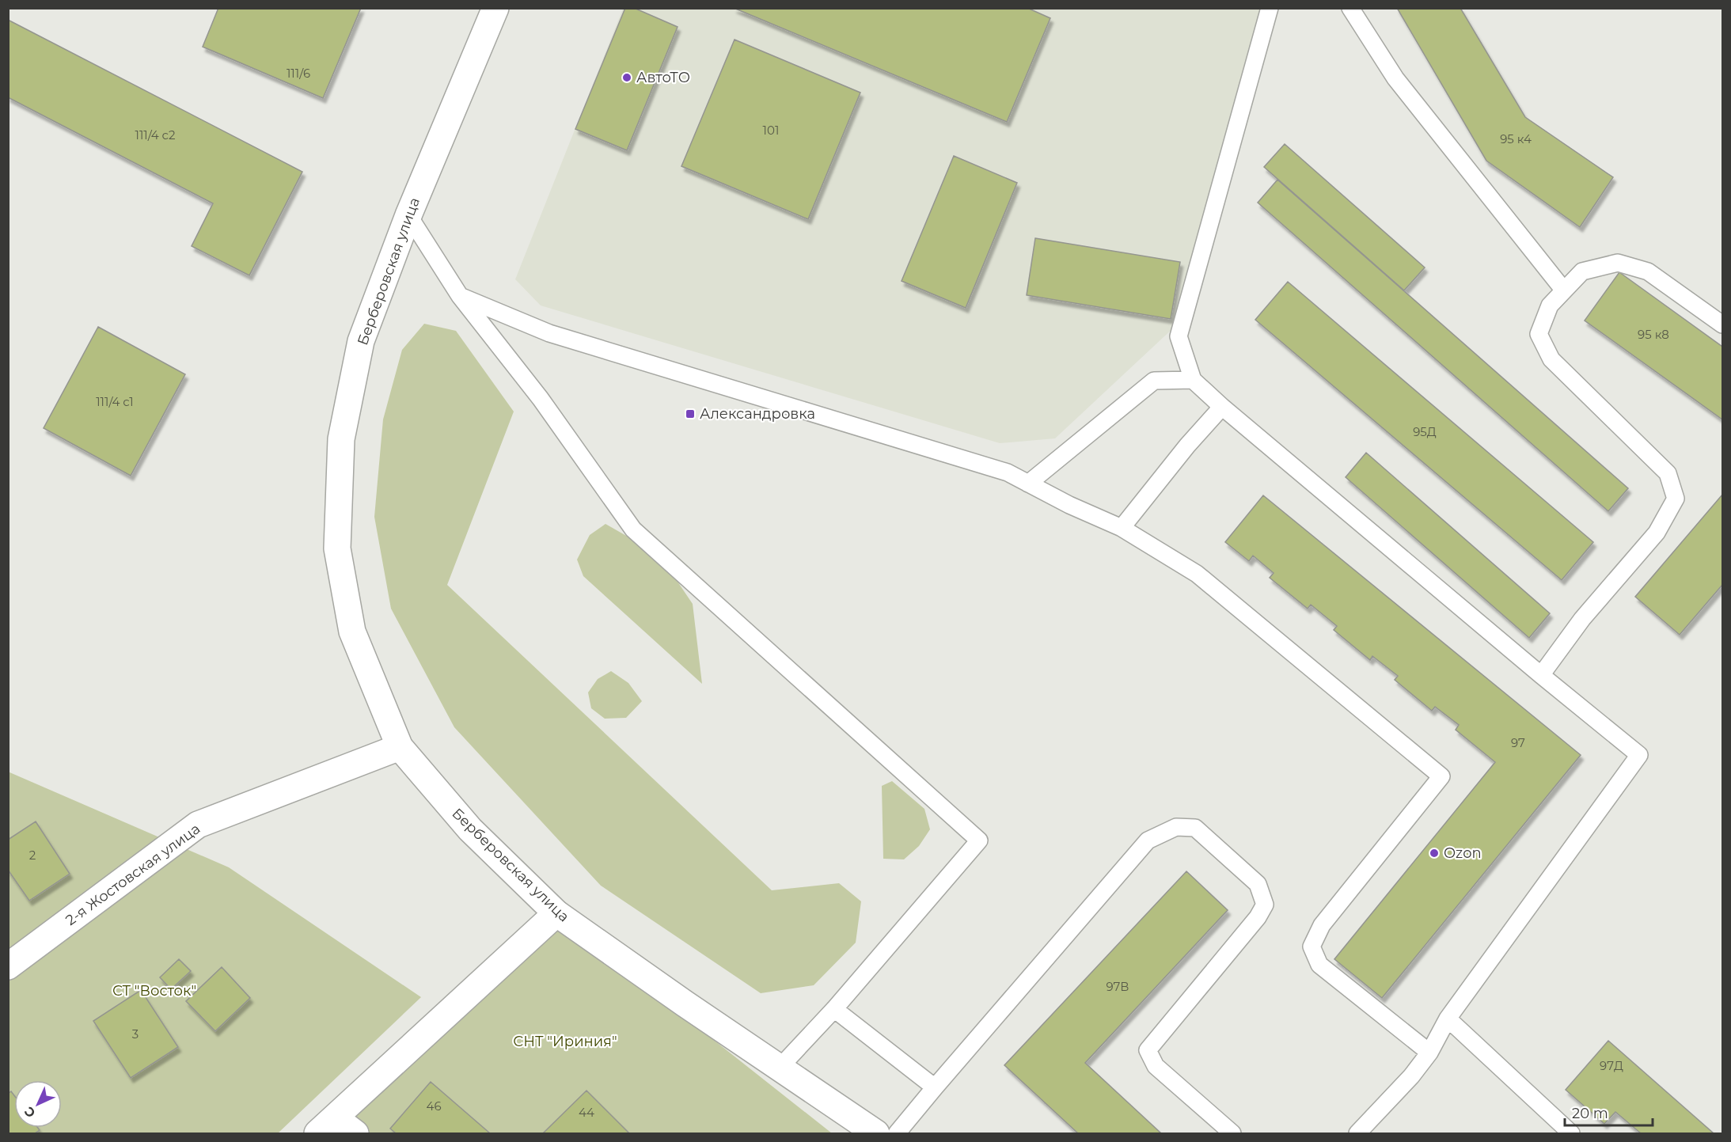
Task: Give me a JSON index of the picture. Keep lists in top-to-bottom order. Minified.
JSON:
{"streets":{"street":["Берберовская улица","2-я Жостовская улица"]},"crossings":[["Берберовская улица","2-я Жостовская улица"]],"parks":["СТ \"Восток\"","СНТ \"Ириния\""],"places":{"other":["АвтоТО","Ozon"],"transit":["Александровка"]},"house_numbers":["111/6","101","111/4 с2","95 к4","95 к8","111/4 с1","95Д","97","2","97В","3","97Д","46","44"],"scale_bar":"20 m","north":"bottom left"}
